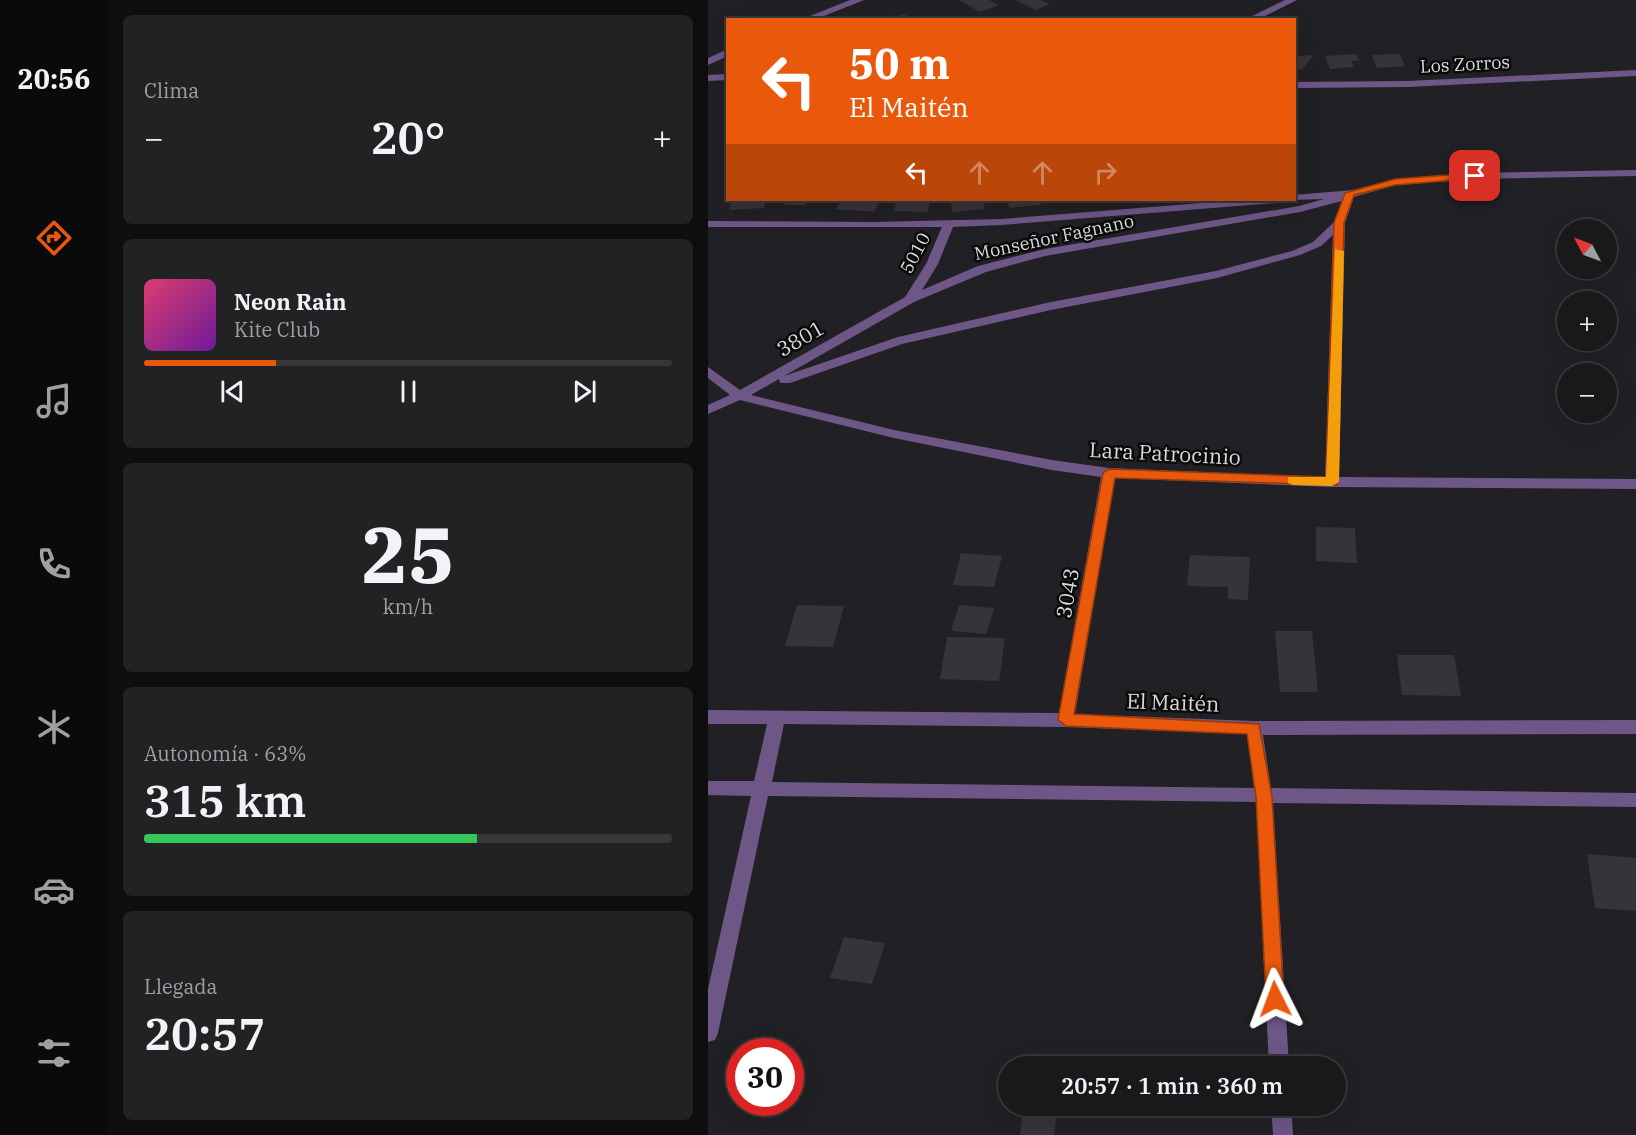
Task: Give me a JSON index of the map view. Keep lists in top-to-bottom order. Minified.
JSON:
{"streets":{"street":["Los Zorros","Monseñor Fagnano","5010","3801","Lara Patrocinio","3043","El Maitén"]},"crossings":[["Monseñor Fagnano","5010"],["Monseñor Fagnano","3801"],["5010","3801"],["3801","Lara Patrocinio"],["Lara Patrocinio","3043"],["3043","El Maitén"]],"north":"top left","page":{"tabs":"20:56","tile":["Clima",["25","km/h"],["Autonomía · 63%","315 km"],["Llegada","20:57"]],"turn":["50 m","El Maitén"],"heat":["−","20°","+"],"map_buttons":["+","−"],"song":["Neon Rain","Kite Club"],"limit":"30","trip":"20:57 · 1 min · 360 m"}}
